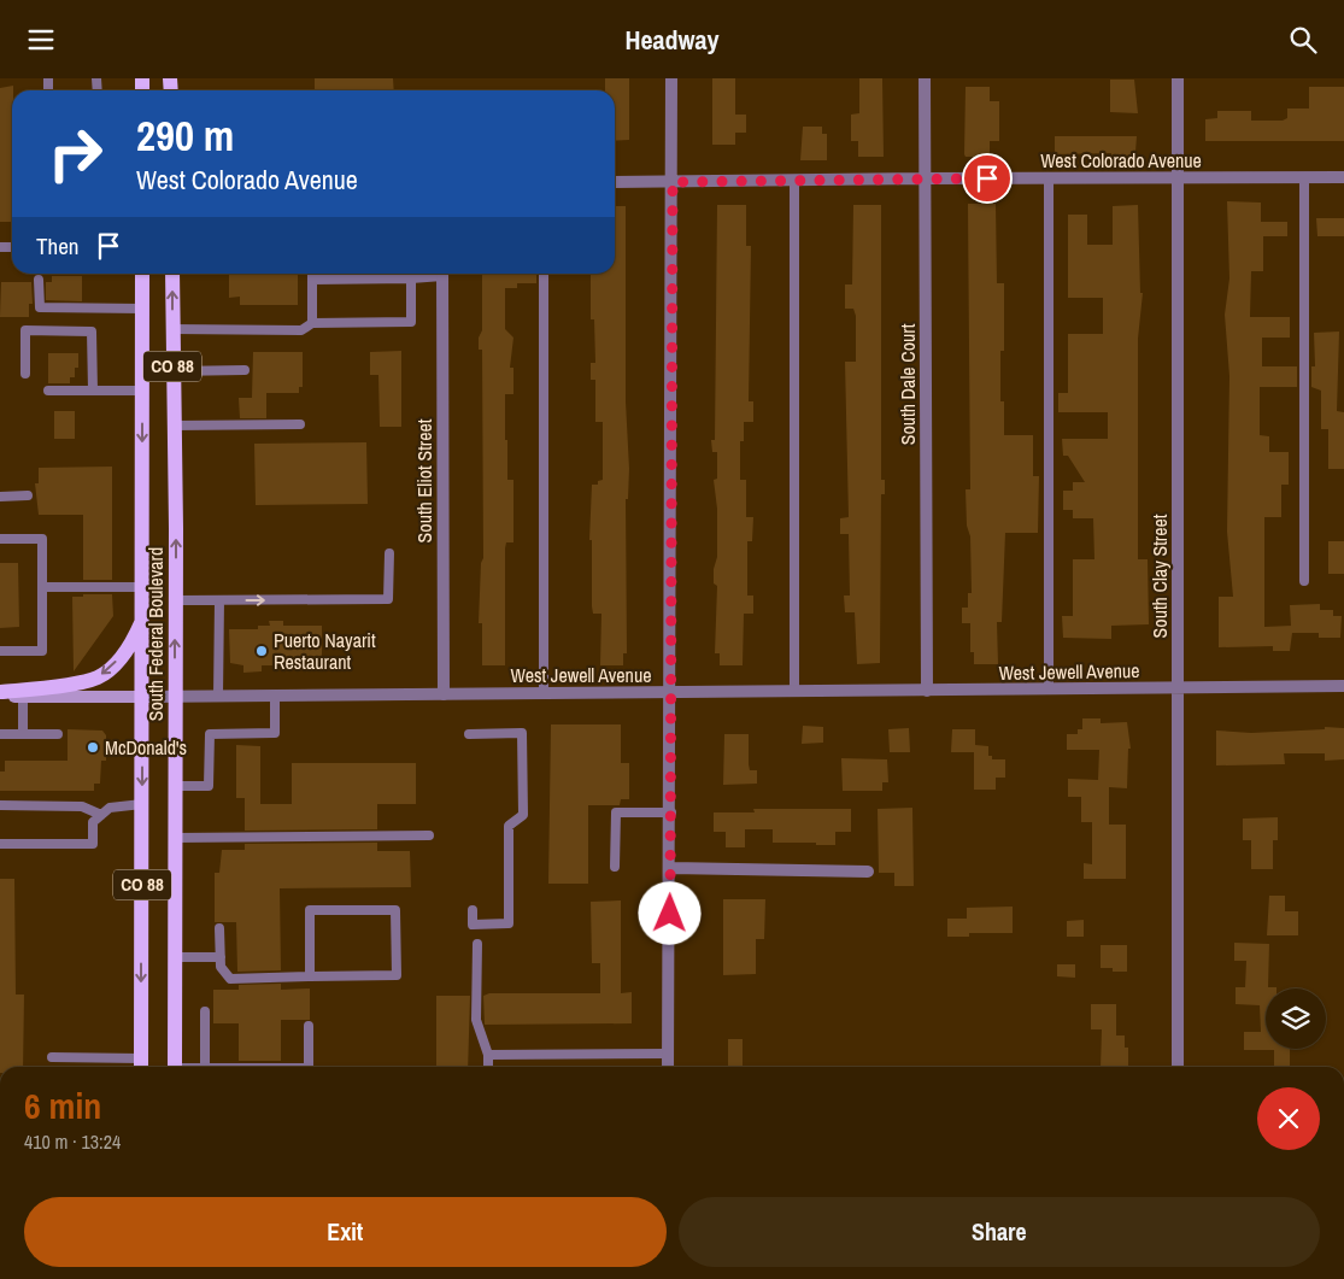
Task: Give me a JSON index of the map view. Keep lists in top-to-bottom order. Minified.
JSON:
{"streets":{"main road":["CO 88","South Federal Boulevard","West Jewell Avenue"],"street":["West Colorado Avenue","South Dale Court","South Eliot Street","South Clay Street"]},"crossings":[["West Colorado Avenue","South Dale Court"],["West Colorado Avenue","South Clay Street"],["South Dale Court","West Jewell Avenue"],["South Eliot Street","West Jewell Avenue"],["South Clay Street","West Jewell Avenue"],["South Federal Boulevard","West Jewell Avenue"]],"places":["Puerto Nayarit Restaurant","McDonald's"],"page":{"header":"Headway","turn":["290 m","West Colorado Avenue"],"then":"Then","heading":["6 min","410 m · 13:24"],"buttons":["Exit","Share"]}}
